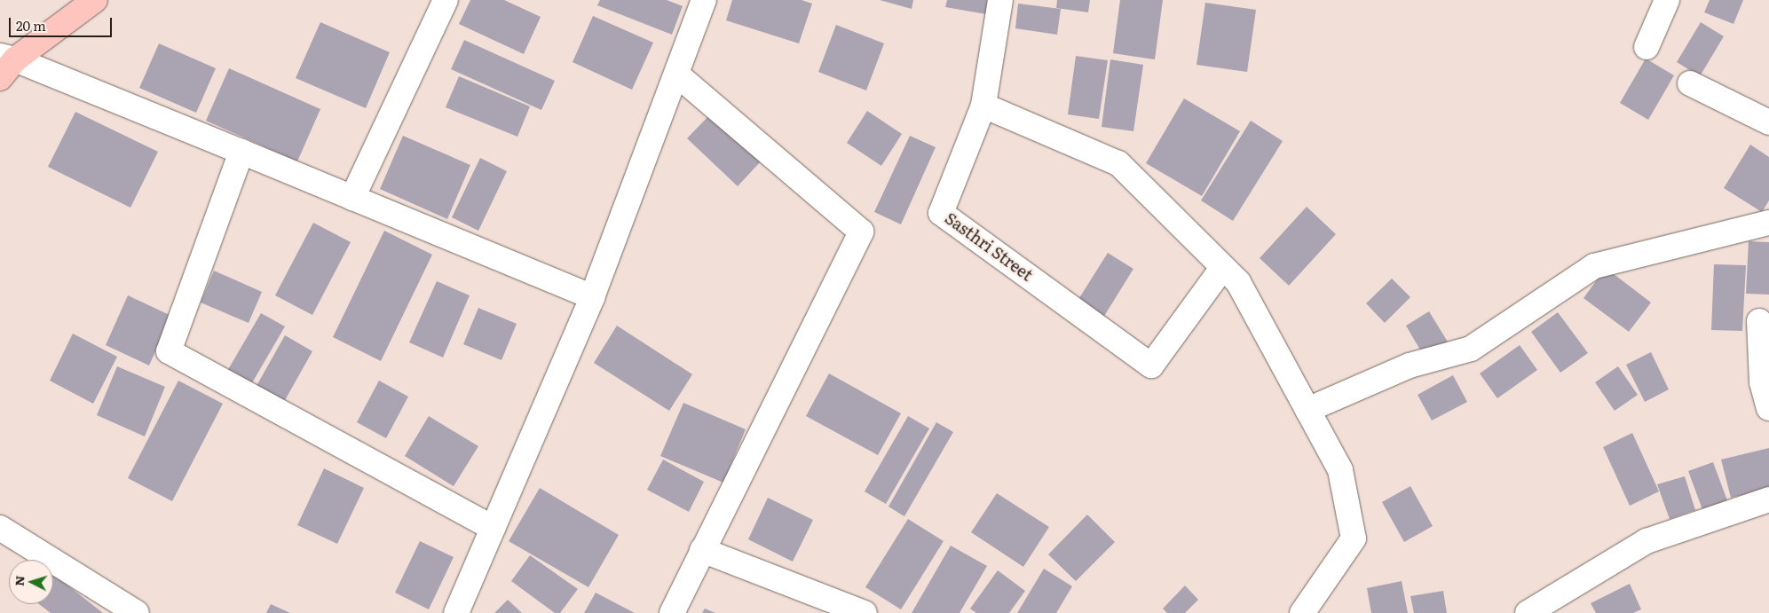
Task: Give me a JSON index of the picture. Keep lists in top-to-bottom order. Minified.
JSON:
{"streets":{"street":["Sasthri Street"]},"scale_bar":"20 m","north":"left"}
